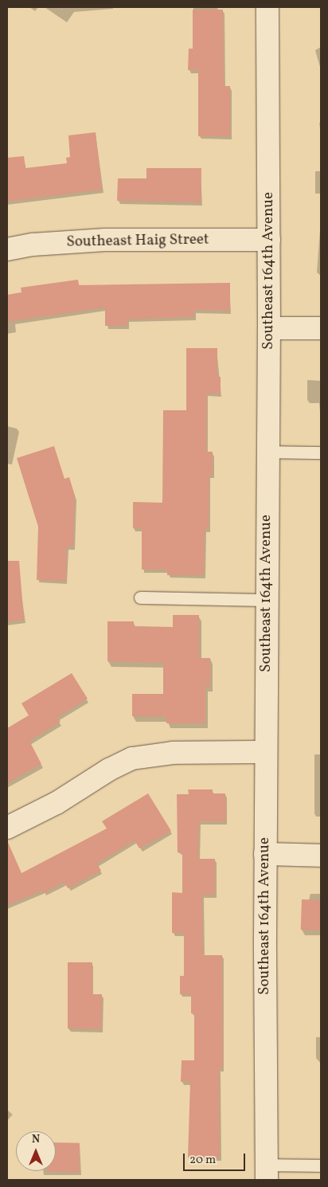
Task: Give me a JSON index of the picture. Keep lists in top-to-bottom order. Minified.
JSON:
{"streets":{"street":["Southeast Haig Street","Southeast 164th Avenue"]},"crossings":[["Southeast Haig Street","Southeast 164th Avenue"]],"scale_bar":"20 m","north":"top"}
